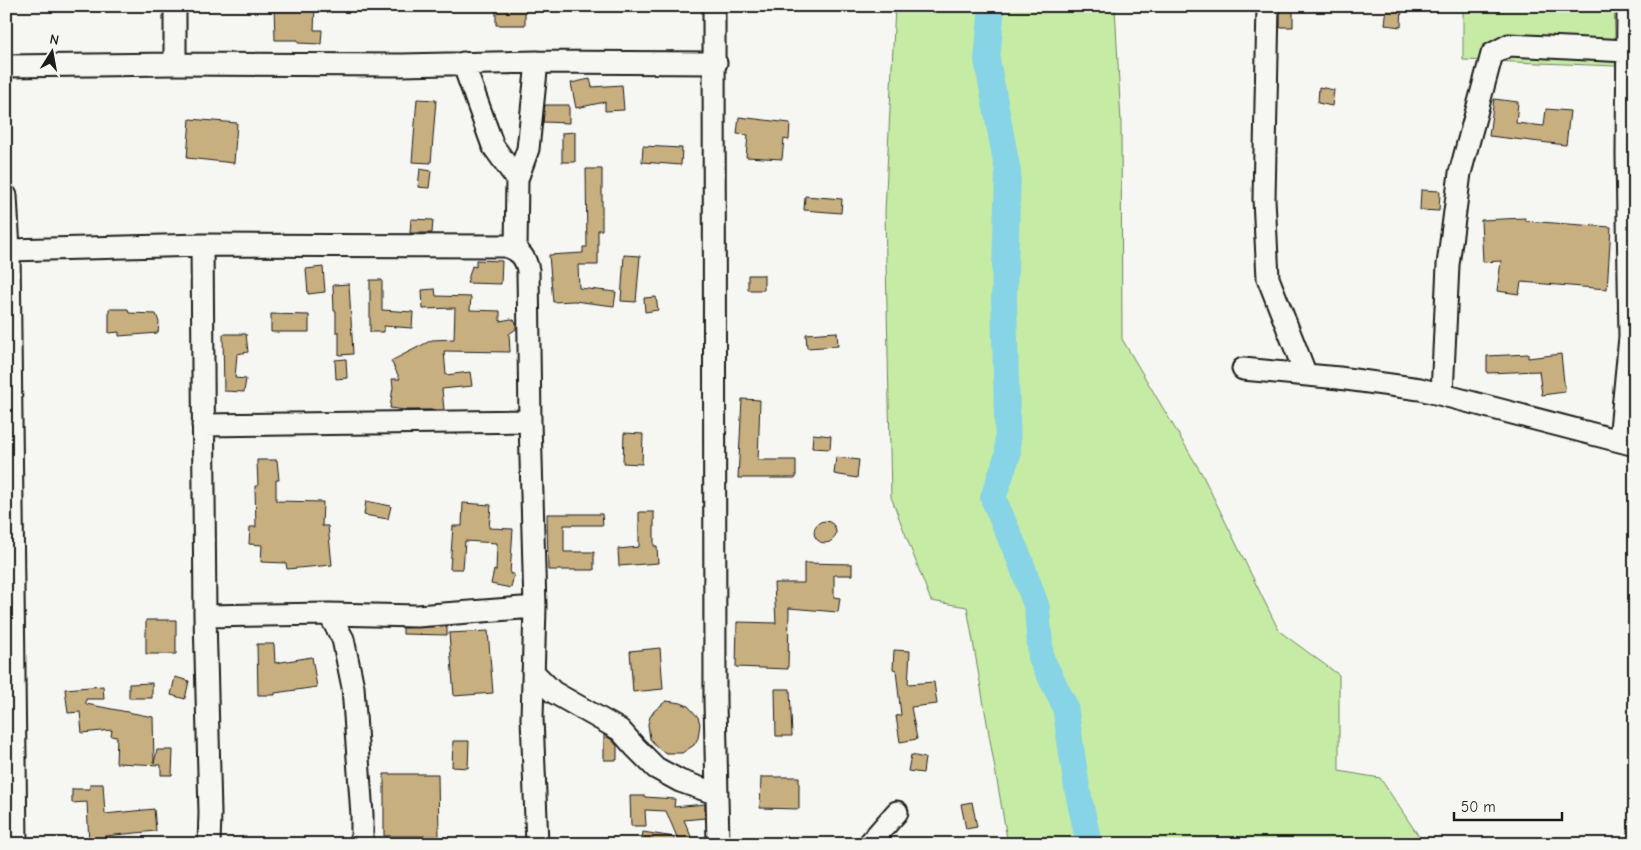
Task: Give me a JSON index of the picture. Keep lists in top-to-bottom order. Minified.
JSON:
{"scale_bar":"50 m","north":"top"}
